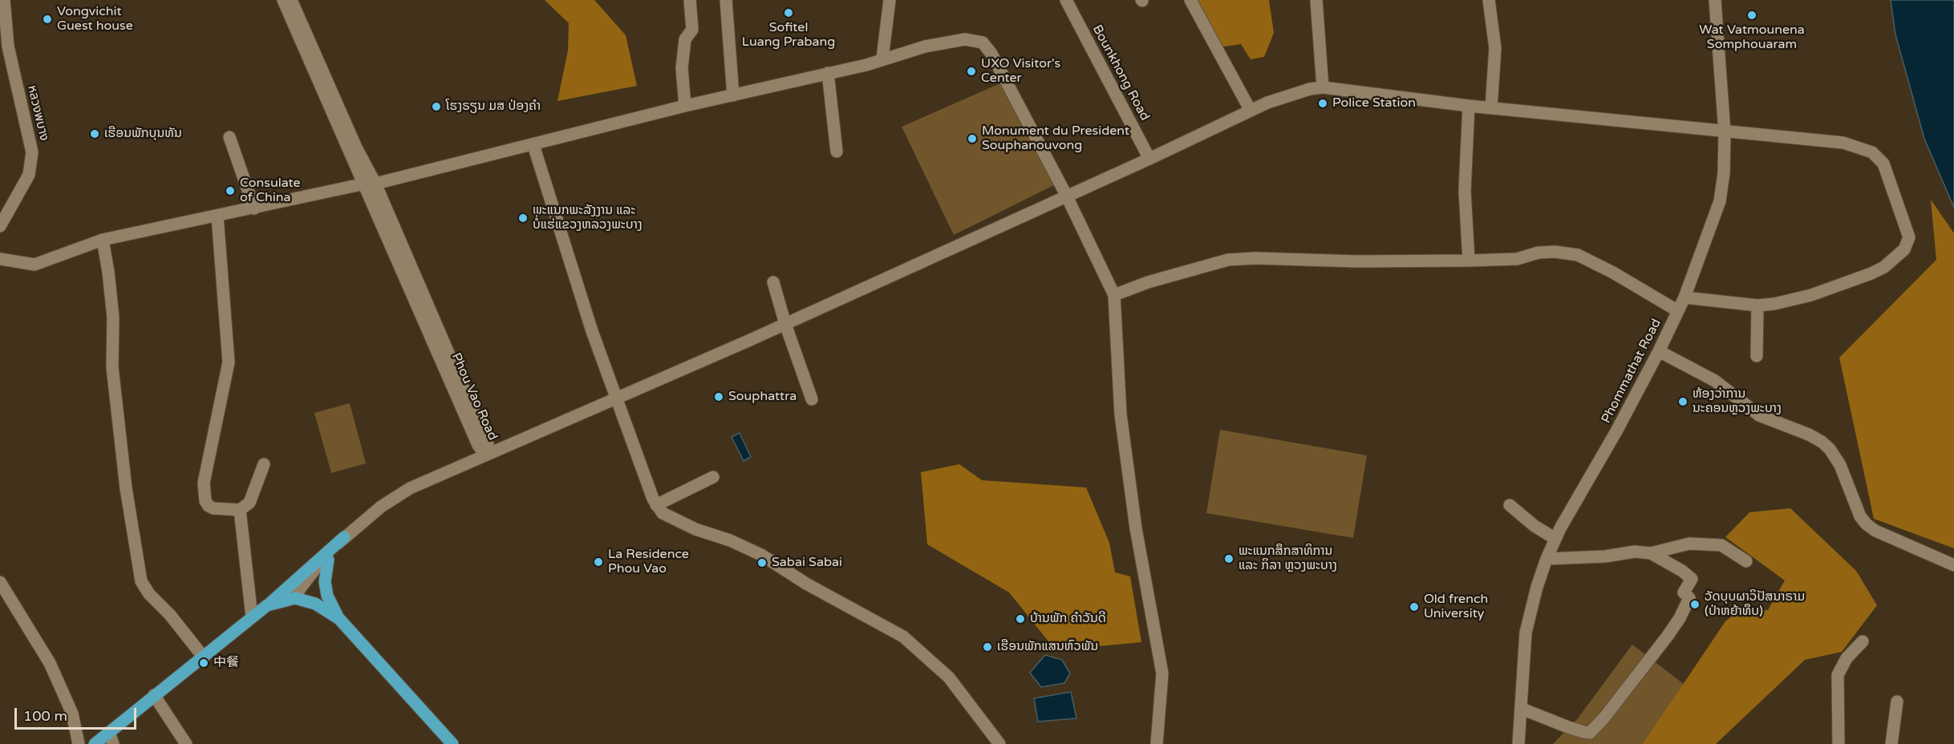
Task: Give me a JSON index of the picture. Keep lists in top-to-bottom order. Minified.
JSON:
{"streets":{"street":["Bounkhong Road","หลวงพบาง","Phommathat Road","Phou Vao Road"]},"places":["Sofitel Luang Prabang","Wat Vatmounena Somphouaram","Vongvichit Guest house","UXO Visitor's Center","Police Station","ໂຮງຣຽນ ມສ ປ່ອງຄຳ","ເຮືອນພັກບຸນທັນ","Monument du President Souphanouvong","Consulate of China","ພະແນກພະລັງງານ ແລະ ບໍ່ແຮ່ແຂວງຫລວງພະບາງ","Souphattra","ຫ້ອງວ່າການ ນະຄອນຫຼວງພະບາງ","ພະແນກສຶກສາທິການ ແລະ ກິລາ ຫຼວງພະບາງ","La Residence Phou Vao","Sabai Sabai","ວັດບຸບຜາວິປັສນາຣາມ (ປ່າຫຍ້າທຶບ)","Old french University","ບ້ານພັກ ຄໍາວັນດີ","ເຮືອນພັກແສນຫົວພັນ","中餐"],"scale_bar":"100 m"}
